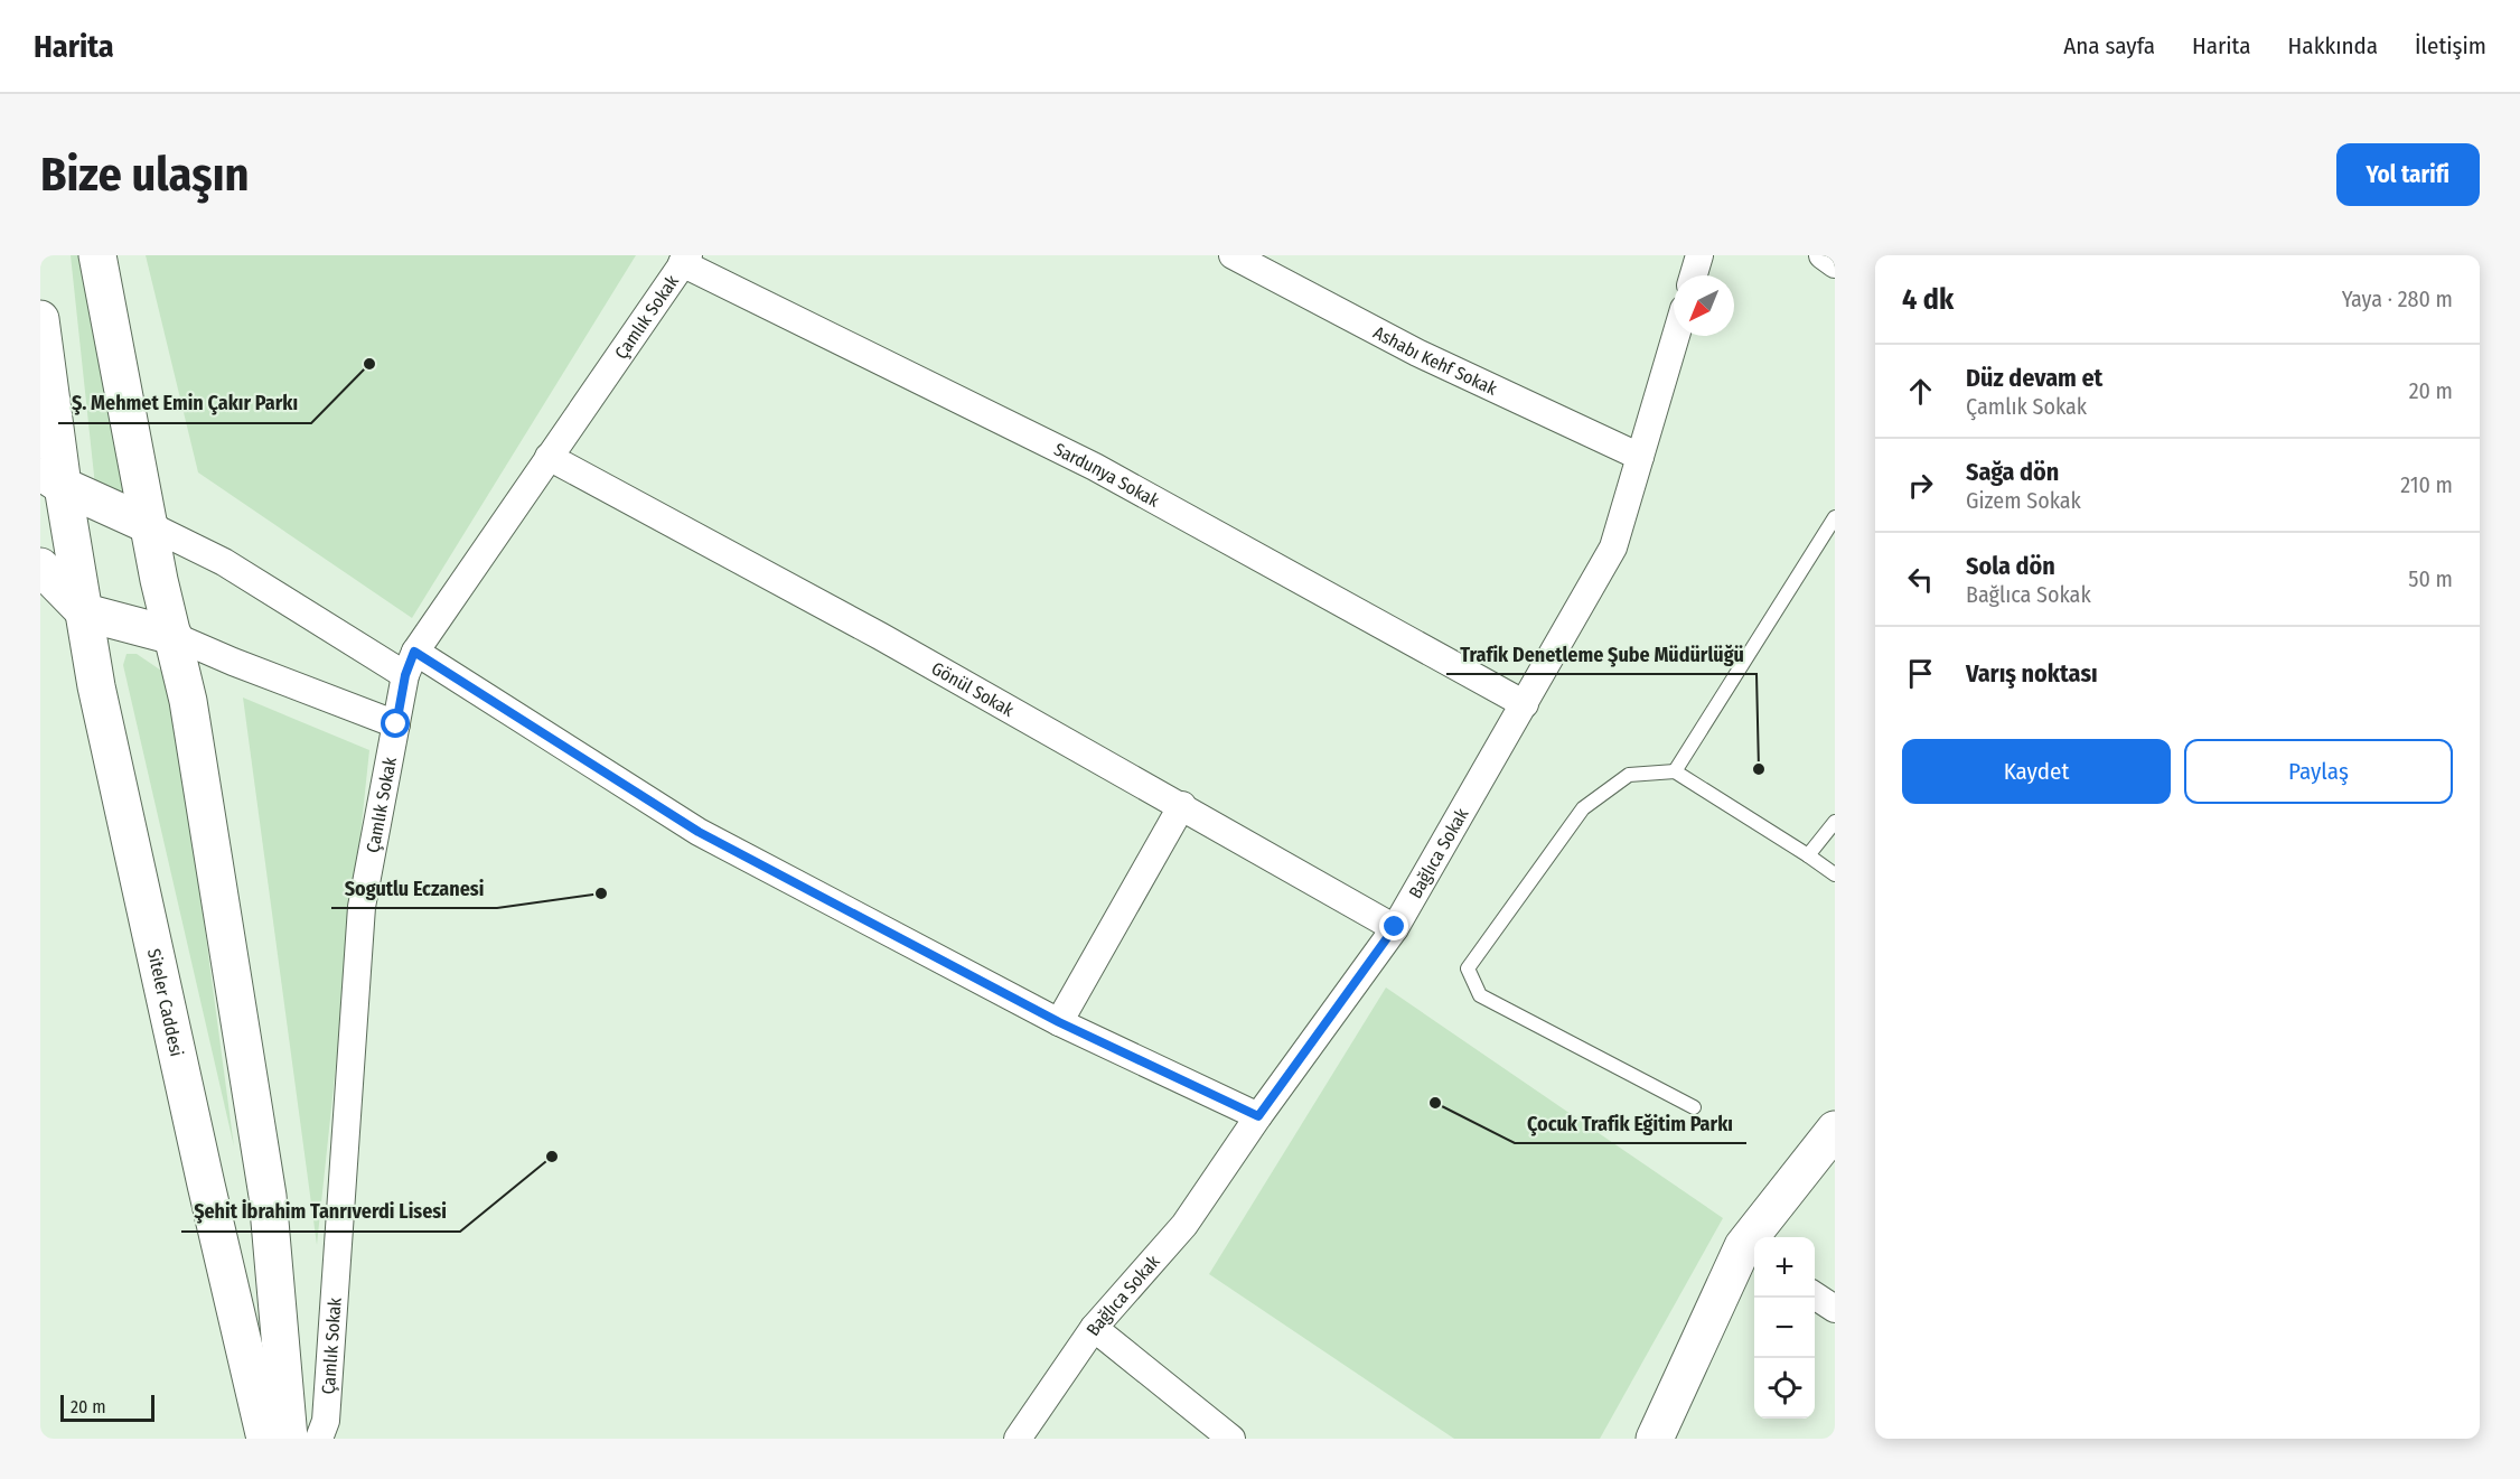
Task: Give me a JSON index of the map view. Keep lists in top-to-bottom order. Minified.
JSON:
{"streets":{"main road":["Siteler Caddesi"],"street":["Çamlık Sokak","Ashabı Kehf Sokak","Sardunya Sokak","Gönül Sokak","Bağlıca Sokak"]},"crossings":[["Çamlık Sokak","Sardunya Sokak"],["Çamlık Sokak","Gönül Sokak"],["Ashabı Kehf Sokak","Bağlıca Sokak"],["Sardunya Sokak","Bağlıca Sokak"],["Gönül Sokak","Bağlıca Sokak"]],"places":["Ş. Mehmet Emin Çakır Parkı","Trafik Denetleme Şube Müdürlüğü","Sogutlu Eczanesi","Çocuk Trafik Eğitim Parkı","Şehit İbrahim Tanrıverdi Lisesi"],"scale_bar":"20 m","north":"bottom left","page":{"header":"Harita","nav":["Ana sayfa","Harita","Hakkında","İletişim"],"buttons":["Yol tarifi",["Kaydet","Paylaş"]],"title":"Bize ulaşın","heading":["4 dk","Yaya · 280 m"],"list":[["Düz devam et","Çamlık Sokak","20 m"],["Sağa dön","Gizem Sokak","210 m"],["Sola dön","Bağlıca Sokak","50 m"],"Varış noktası"],"map_buttons":["+","−"],"scale":"20 m"}}
